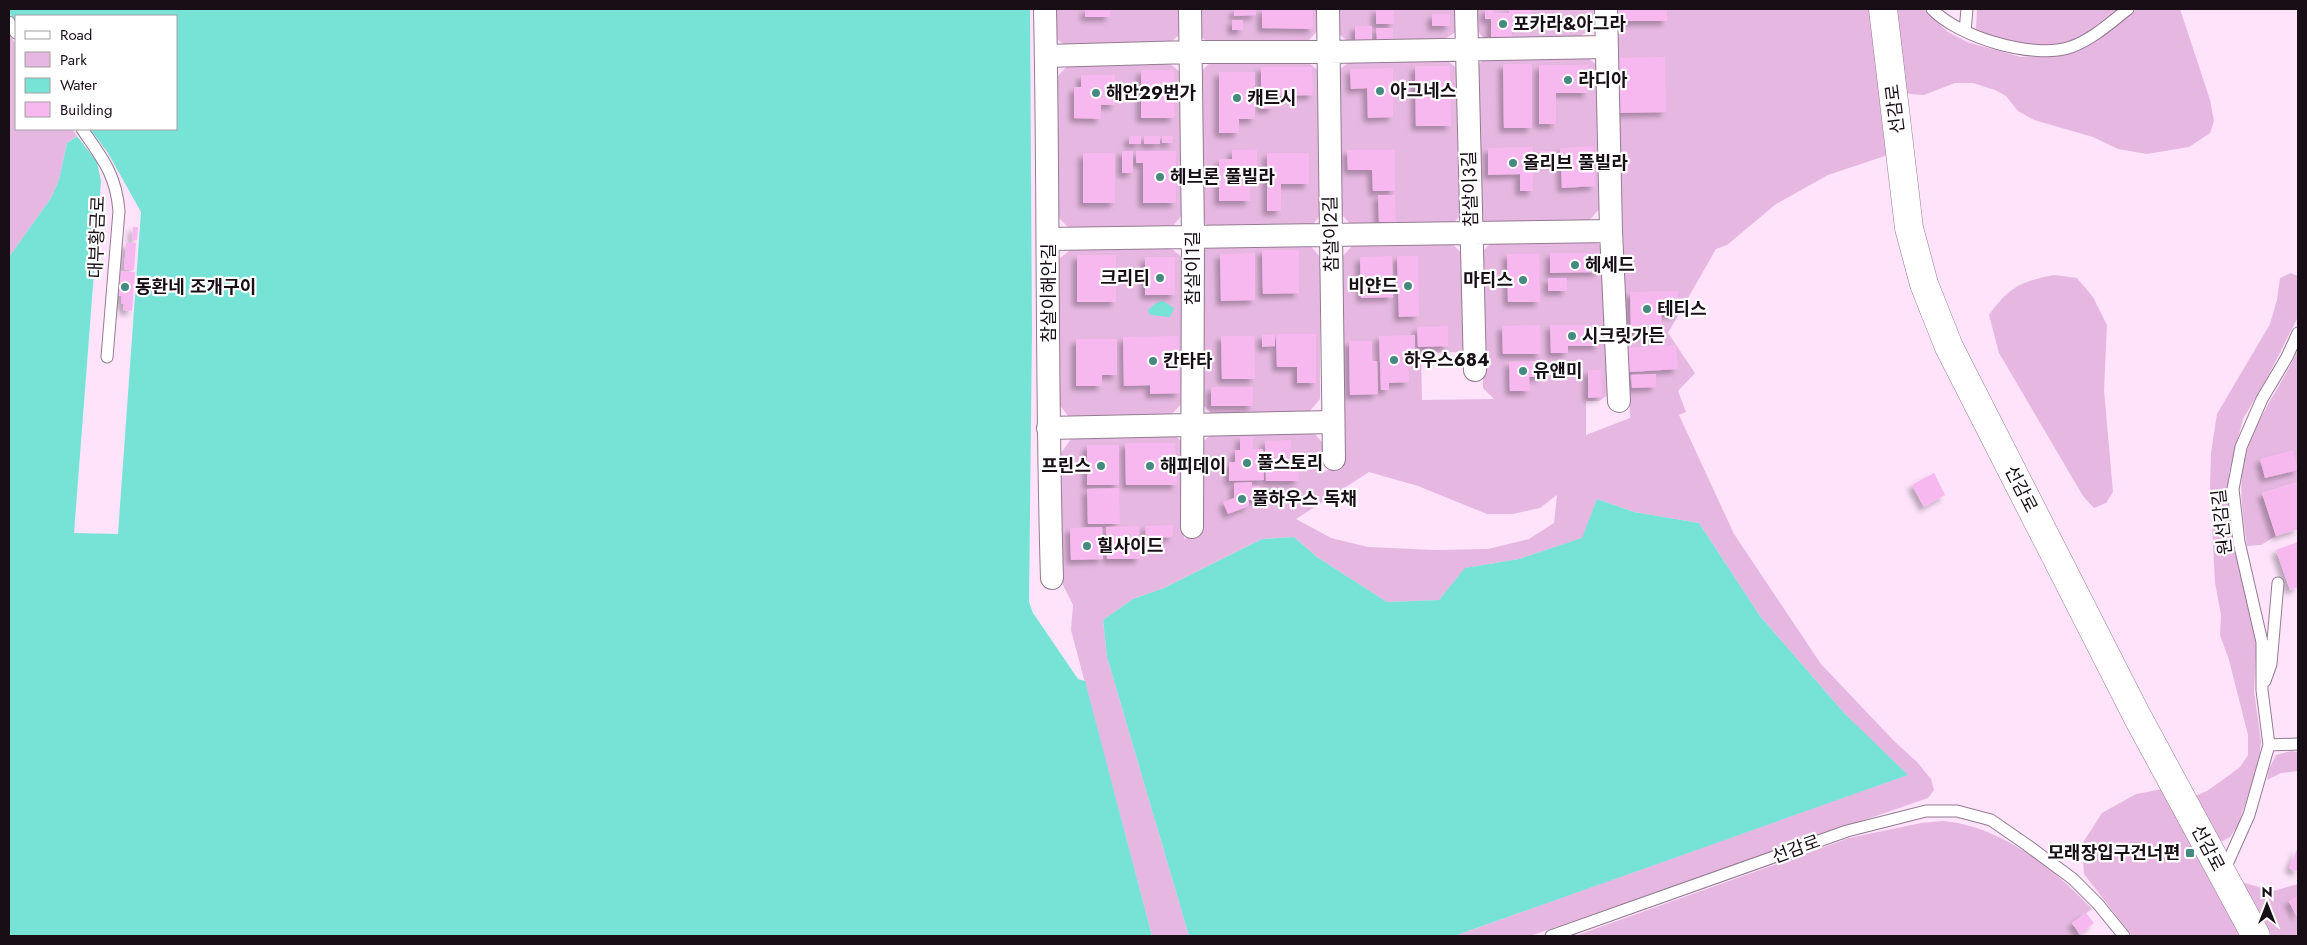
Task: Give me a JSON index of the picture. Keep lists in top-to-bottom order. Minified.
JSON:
{"streets":{"street":["선감로","참살이3길","참살이2길","참살이1길","참살이해안길"],"lane":["대부황금로","원선감길"]},"crossings":[["선감로","원선감길"]],"places":{"other":["포카라&아그라","라디아","아그네스","해안29번가","캐트시","올리브 풀빌라","헤브론 풀빌라","헤세드","크리티","마티스","비얀드","동환네 조개구이","테티스","시크릿가든","하우스684","칸타타","유앤미","풀스토리","프린스","해피데이","풀하우스 독채","힐사이드"],"transit":["모래장입구건너편"]},"legend":["Road","Park","Water","Building"],"north":"top"}
